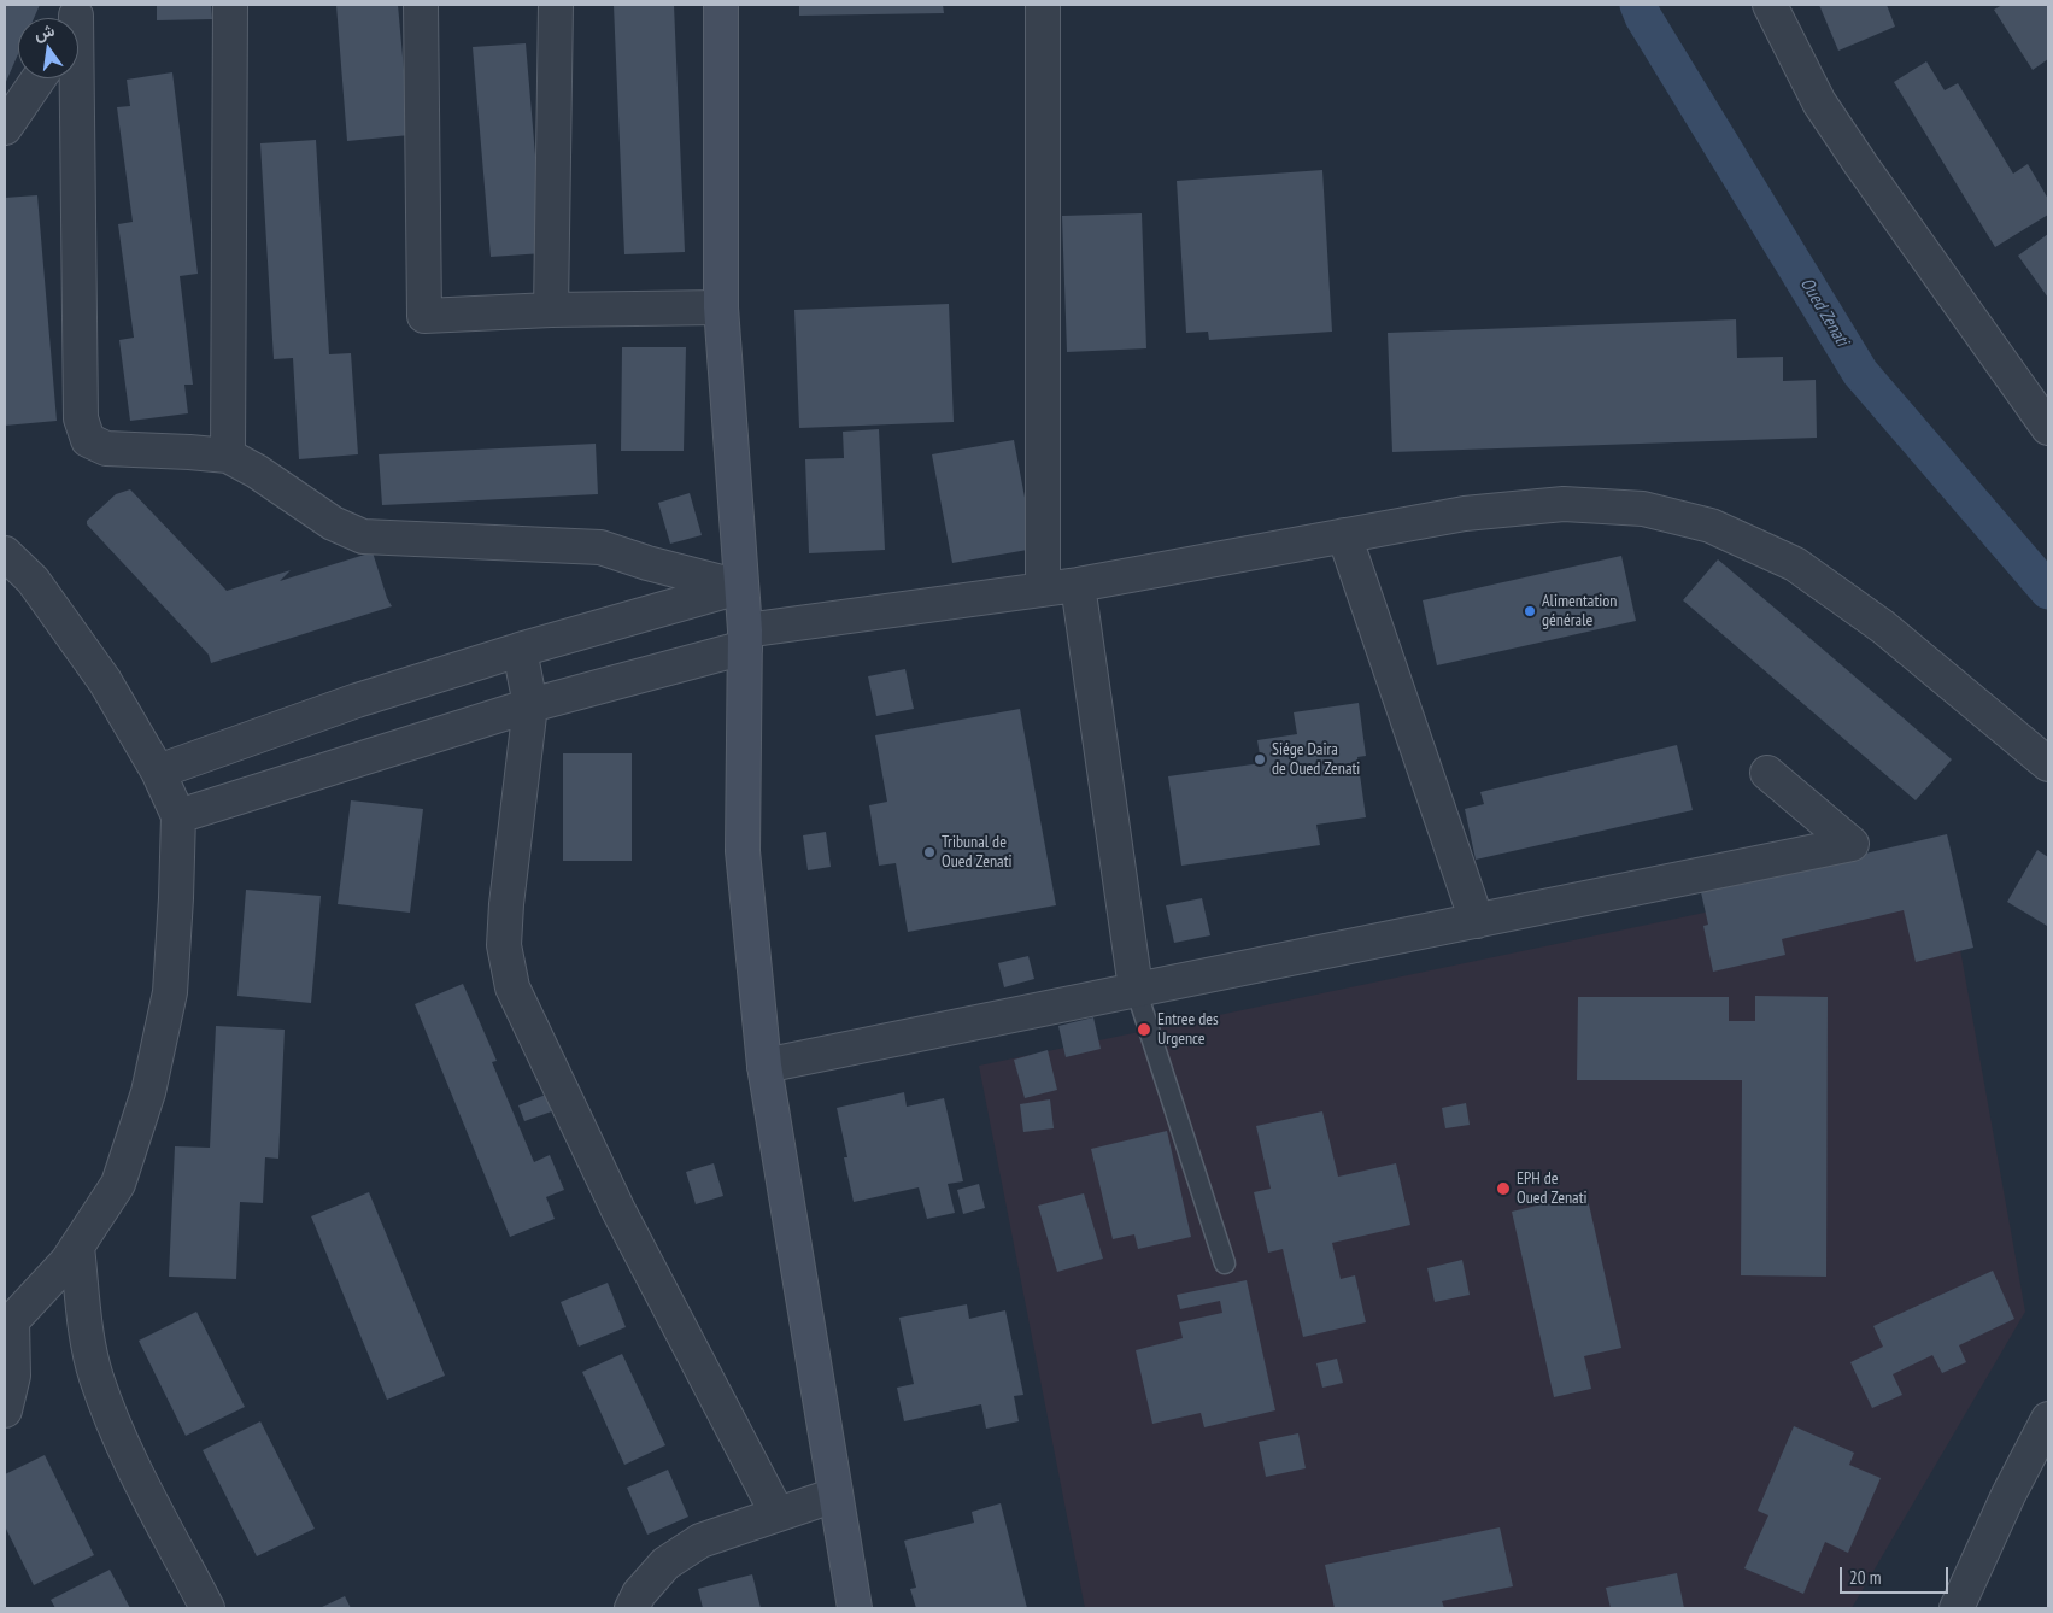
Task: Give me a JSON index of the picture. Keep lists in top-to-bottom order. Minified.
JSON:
{"water":["Oued Zenati"],"places":["Alimentation générale","Siége Daira de Oued Zenati","Tribunal de Oued Zenati","Entree des Urgence","EPH de Oued Zenati"],"scale_bar":"20 m","north":"top"}
